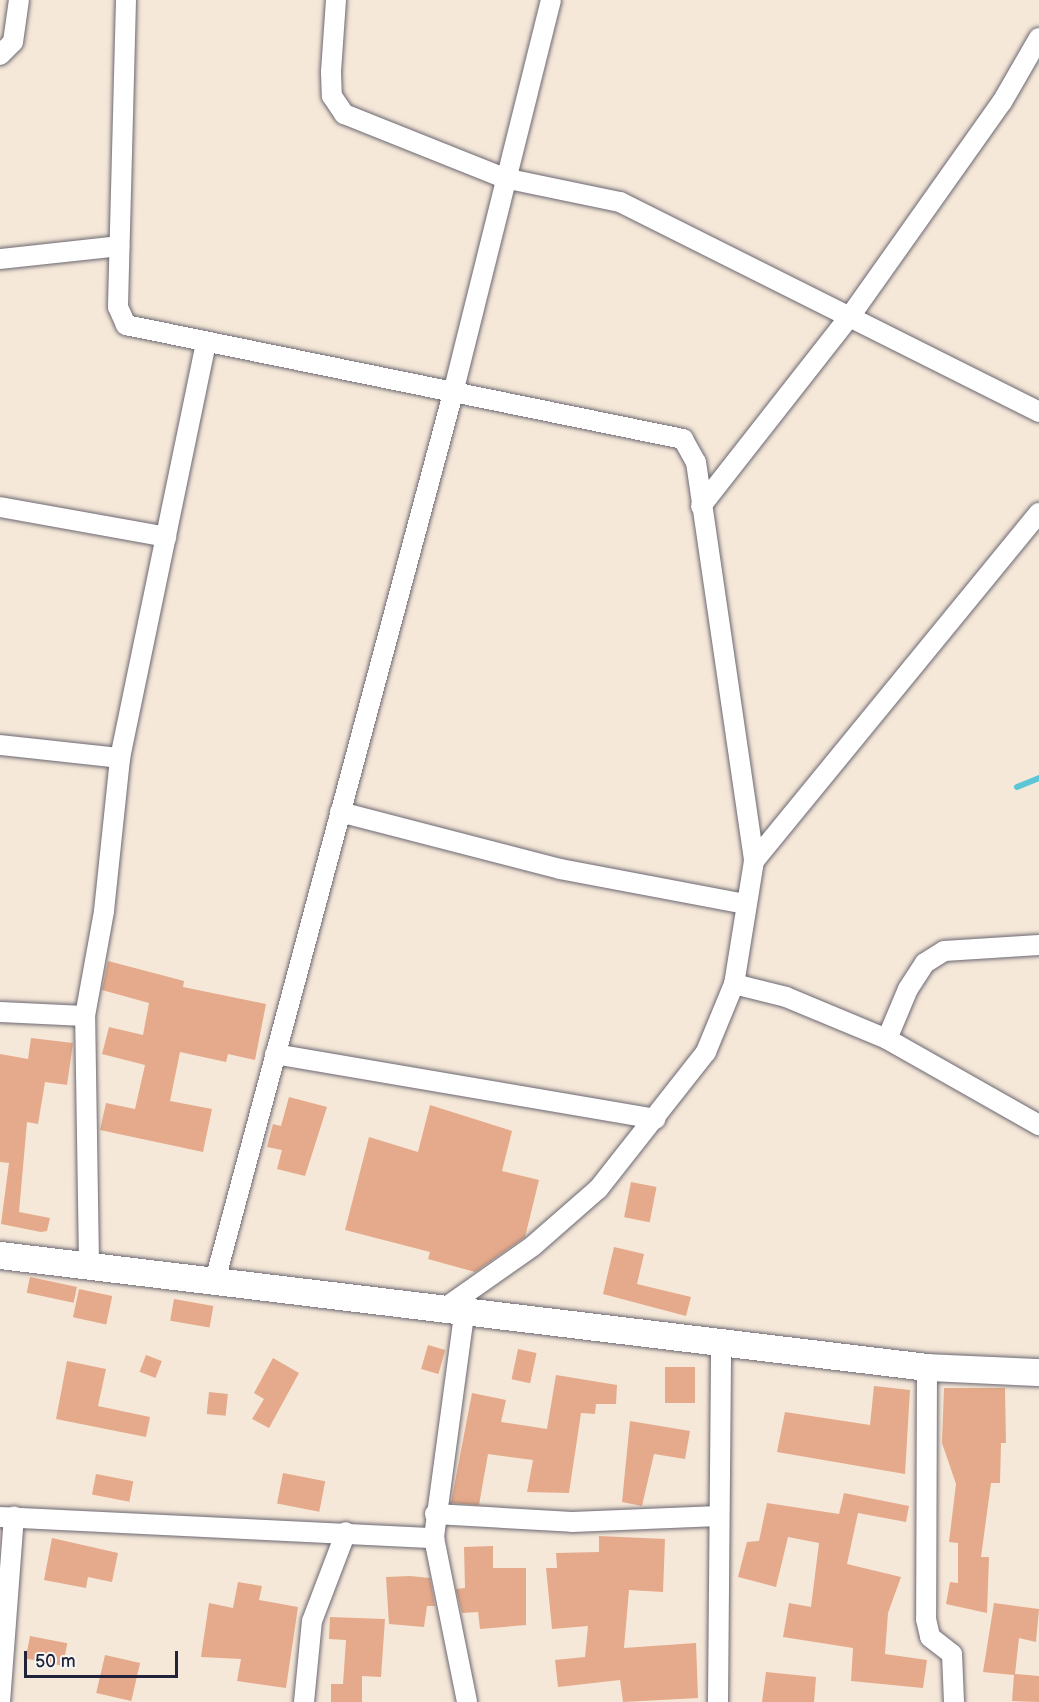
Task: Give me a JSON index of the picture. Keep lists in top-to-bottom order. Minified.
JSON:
{"scale_bar":"50 m"}
